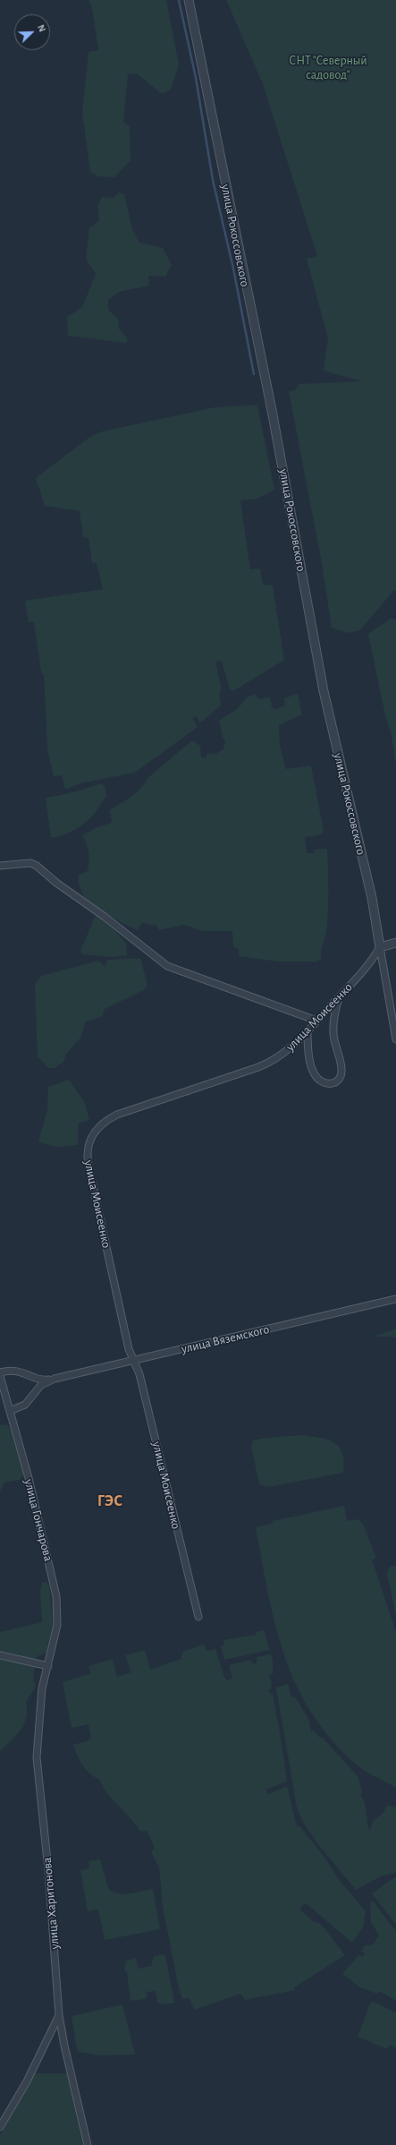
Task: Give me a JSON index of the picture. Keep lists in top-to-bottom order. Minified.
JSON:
{"streets":{"street":["улица Рокоссовского","улица Моисеенко","улица Вяземского","улица Гончарова","улица Харитонова"]},"crossings":[["улица Рокоссовского","улица Моисеенко"],["улица Моисеенко","улица Вяземского"],["улица Гончарова","улица Харитонова"]],"districts":["ГЭС"],"parks":["СНТ \"Северный садовод\""],"north":"top right"}
